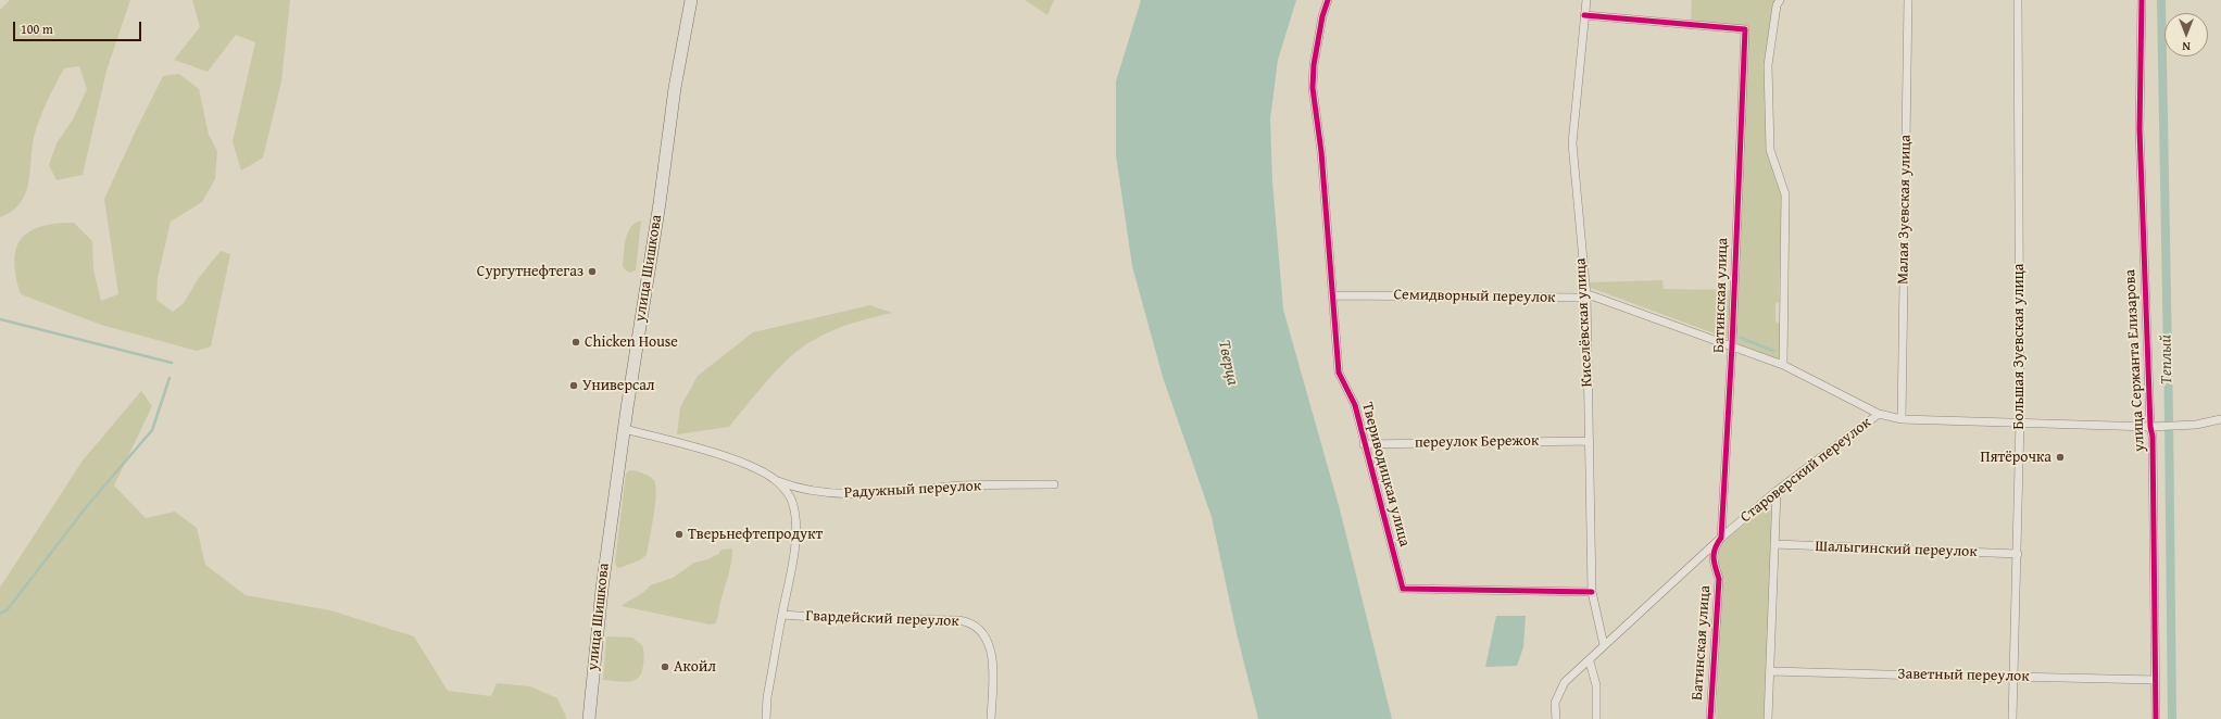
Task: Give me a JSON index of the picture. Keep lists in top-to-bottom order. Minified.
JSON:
{"streets":{"main road":["улица Шишкова"],"street":["Малая Зуевская улица","Батинская улица","Семидворный переулок","Киселёвская улица","Большая Зуевская улица","улица Сержанта Елизарова","переулок Бережок","Староверский переулок","Твериводицкая улица","Радужный переулок","Шалыгинский переулок","Гвардейский переулок","Заветный переулок"]},"crossings":[["Малая Зуевская улица","Староверский переулок"],["улица Шишкова","Радужный переулок"],["Батинская улица","Семидворный переулок"],["Батинская улица","Киселёвская улица"],["Батинская улица","Староверский переулок"],["Семидворный переулок","Киселёвская улица"],["Семидворный переулок","Староверский переулок"],["Семидворный переулок","Твериводицкая улица"],["Киселёвская улица","переулок Бережок"],["Киселёвская улица","Староверский переулок"],["Киселёвская улица","Твериводицкая улица"],["Большая Зуевская улица","Староверский переулок"],["Большая Зуевская улица","Шалыгинский переулок"],["Большая Зуевская улица","Заветный переулок"],["улица Сержанта Елизарова","Староверский переулок"],["улица Сержанта Елизарова","Заветный переулок"],["переулок Бережок","Твериводицкая улица"]],"water":["Теплый","Тверца"],"places":["Сургутнефтегаз","Chicken House","Универсал","Пятёрочка","Тверьнефтепродукт","Акойл"],"scale_bar":"100 m","north":"bottom"}
